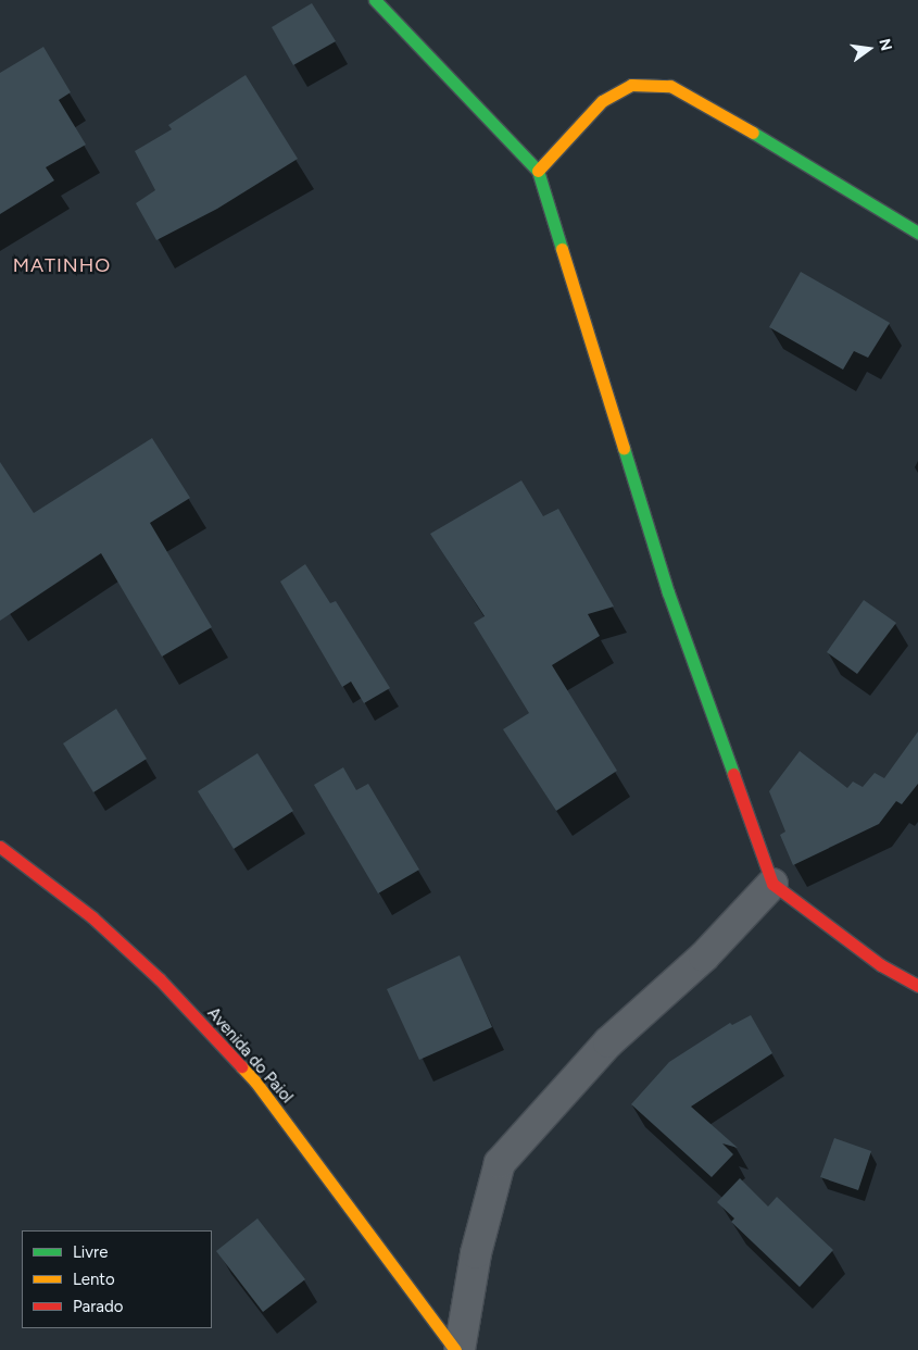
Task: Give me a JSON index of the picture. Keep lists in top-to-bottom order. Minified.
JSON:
{"streets":{"street":["Avenida do Paiol"]},"districts":["MATINHO"],"legend":["Livre","Lento","Parado"],"north":"right"}
